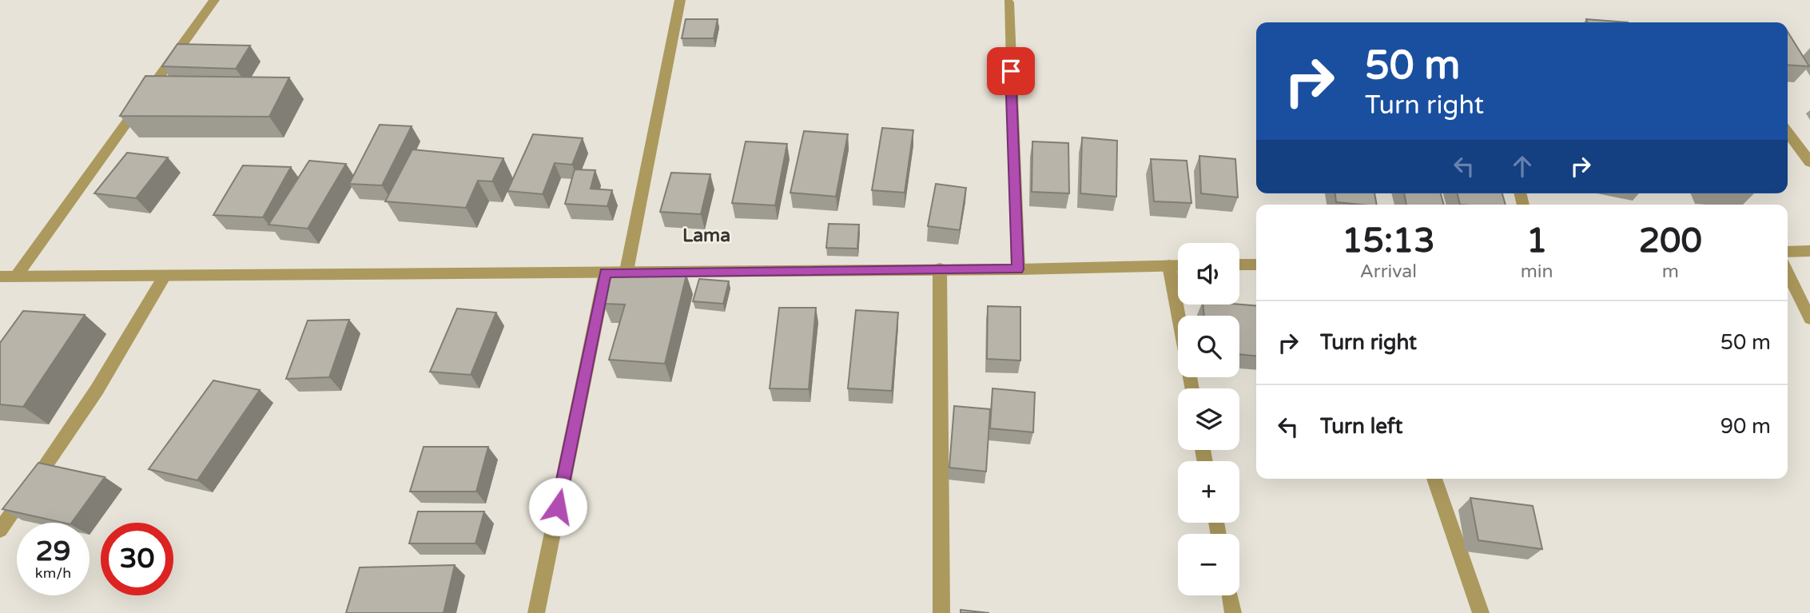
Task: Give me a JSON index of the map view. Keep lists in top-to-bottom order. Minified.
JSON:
{"districts":["Lama"],"page":{"turn":["50 m","Turn right"],"eta":["15:13","Arrival","1","min","200","m"],"map_buttons":["+","−"],"list":[{"name":"Turn right","value":"50 m"},{"name":"Turn left","value":"90 m"}],"speed":"29 km/h","limit":"30"}}
